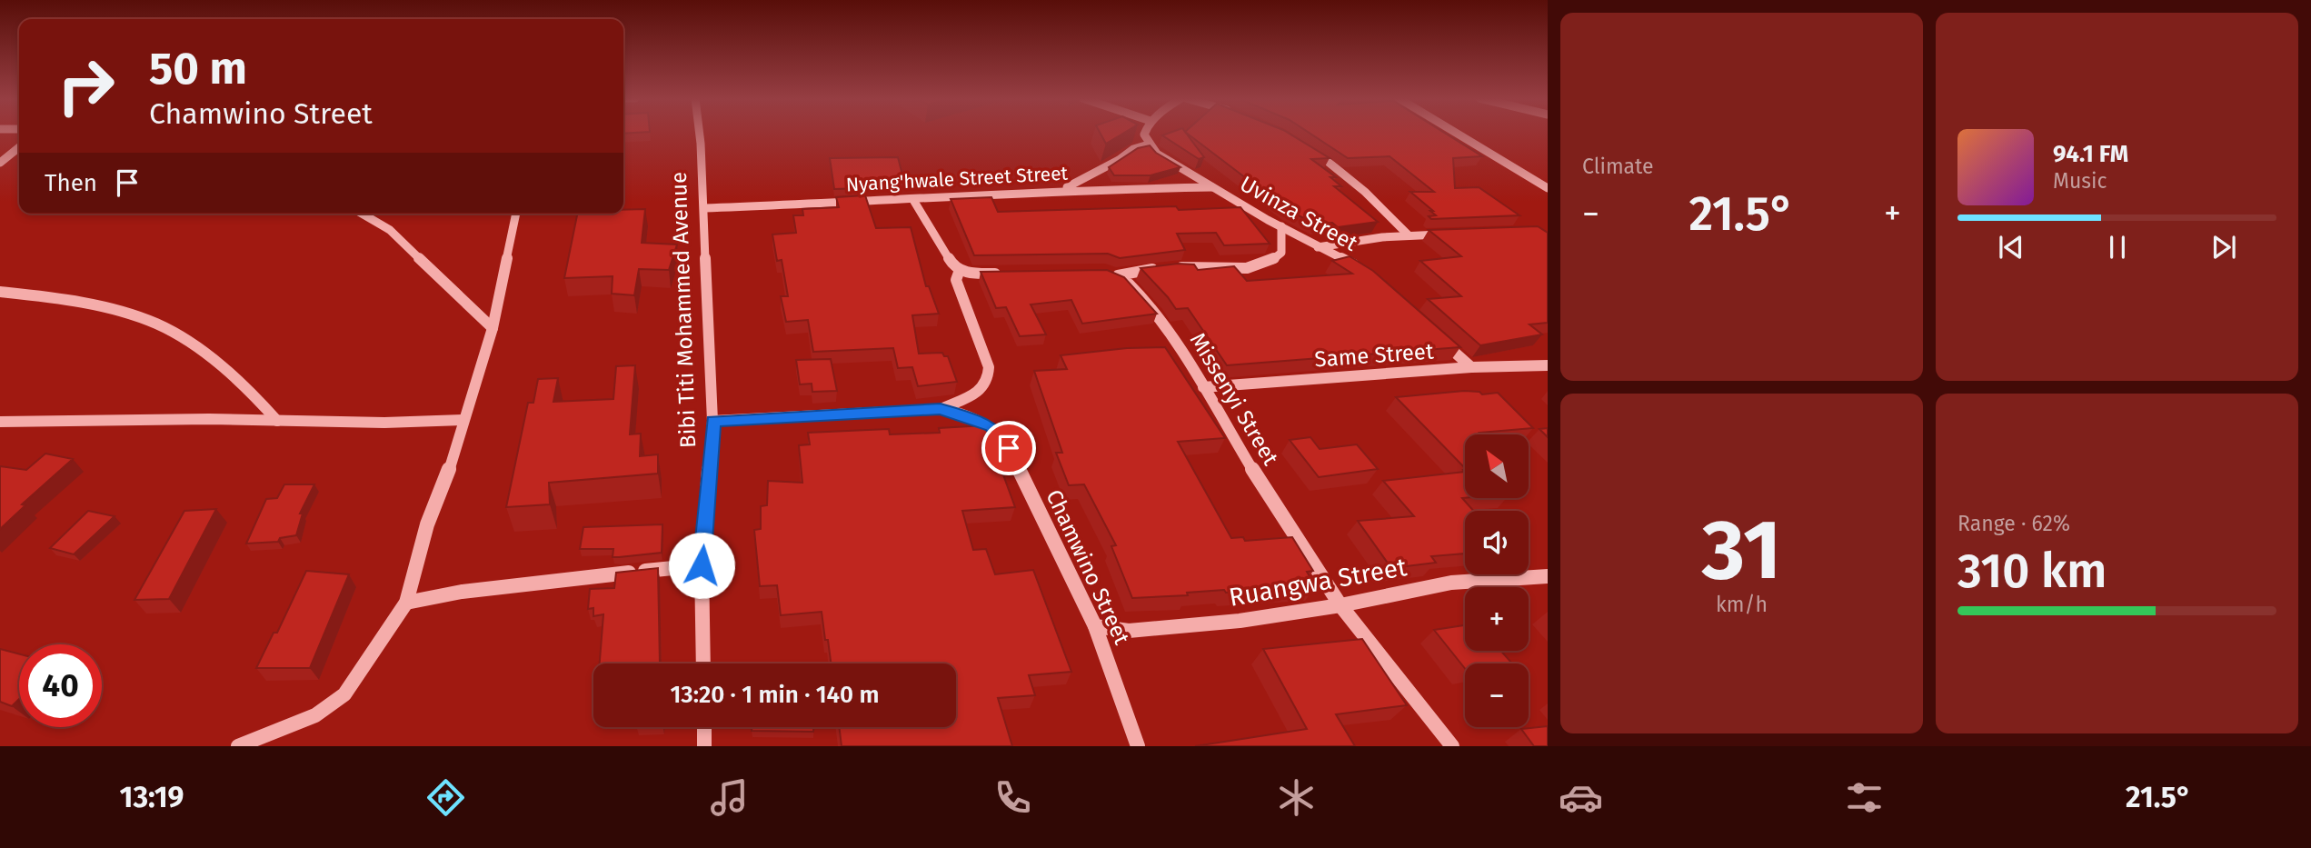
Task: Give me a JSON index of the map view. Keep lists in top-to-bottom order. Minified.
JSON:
{"streets":{"street":["Nyang'hwale Street Street","Uvinza Street","Bibi Titi Mohammed Avenue","Same Street","Missenyi Street","Chamwino Street","Ruangwa Street"]},"crossings":[["Nyang'hwale Street Street","Uvinza Street"],["Nyang'hwale Street Street","Bibi Titi Mohammed Avenue"],["Bibi Titi Mohammed Avenue","Chamwino Street"],["Same Street","Missenyi Street"],["Missenyi Street","Ruangwa Street"],["Chamwino Street","Ruangwa Street"]],"north":"top left","page":{"tile":["Climate",["31","km/h"],["Range · 62%","310 km"]],"turn":["50 m","Chamwino Street"],"song":["94.1 FM","Music"],"then":"Then","heat":["−","21.5°","+"],"map_buttons":["+","−"],"limit":"40","trip":"13:20 · 1 min · 140 m","tabs":["13:19","21.5°"]}}
